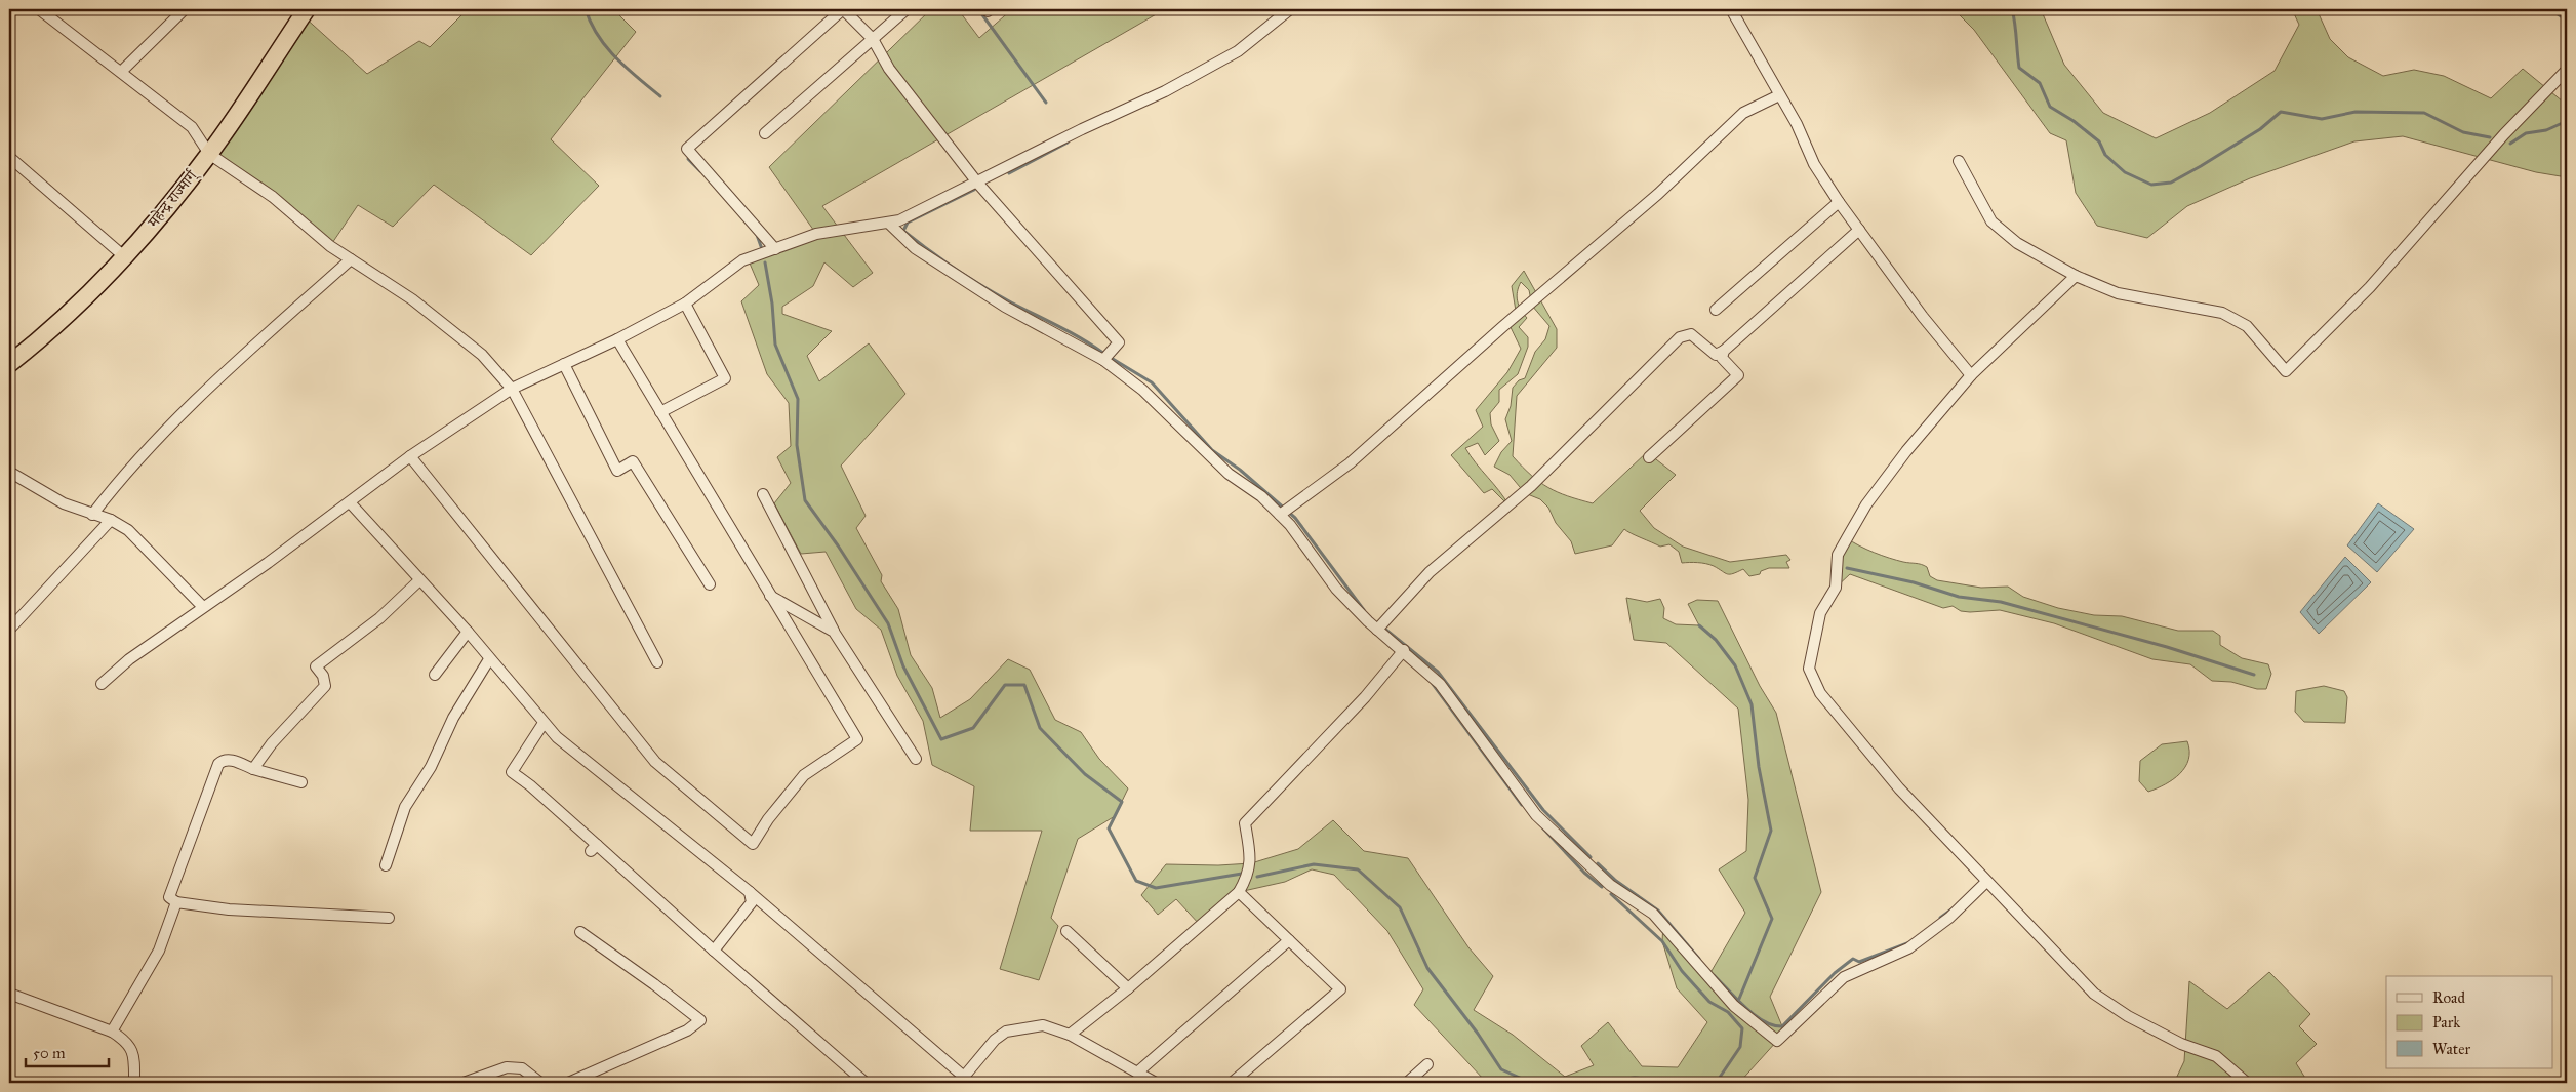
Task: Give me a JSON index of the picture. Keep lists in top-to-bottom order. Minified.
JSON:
{"streets":{"highway":["महेन्द्र राज्मार्ग्"]},"legend":["Road","Park","Water"],"scale_bar":"50 m"}
